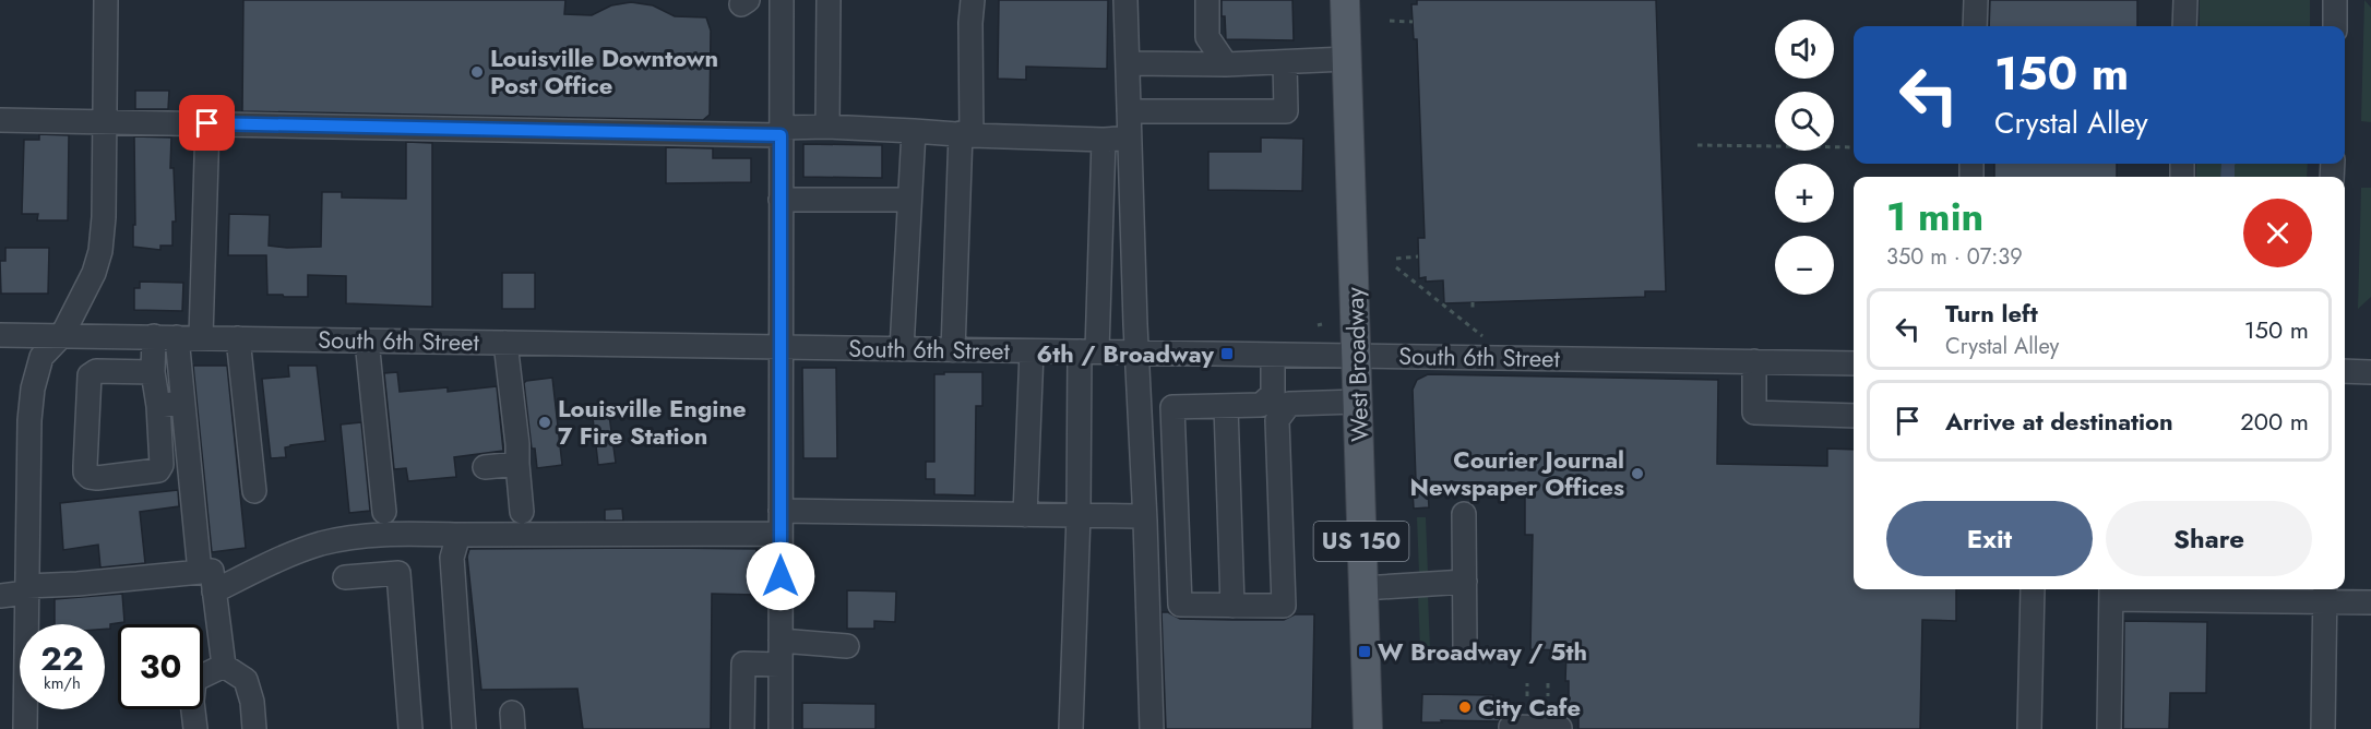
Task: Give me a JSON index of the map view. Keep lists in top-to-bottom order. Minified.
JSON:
{"streets":{"main road":["West Broadway","US 150"],"street":["South 6th Street"]},"crossings":[["South 6th Street","West Broadway"]],"places":{"other":["Louisville Downtown Post Office","Louisville Engine 7 Fire Station","Courier Journal Newspaper Offices","City Cafe"],"transit":["6th / Broadway","W Broadway / 5th"]},"page":{"map_buttons":["+","−"],"turn":["150 m","Crystal Alley"],"heading":["1 min","350 m · 07:39"],"list":[{"name":"Turn left","note":"Crystal Alley","value":"150 m"},{"name":"Arrive at destination","value":"200 m"}],"buttons":["Exit","Share"],"speed":"22 km/h","limit":"30"}}
